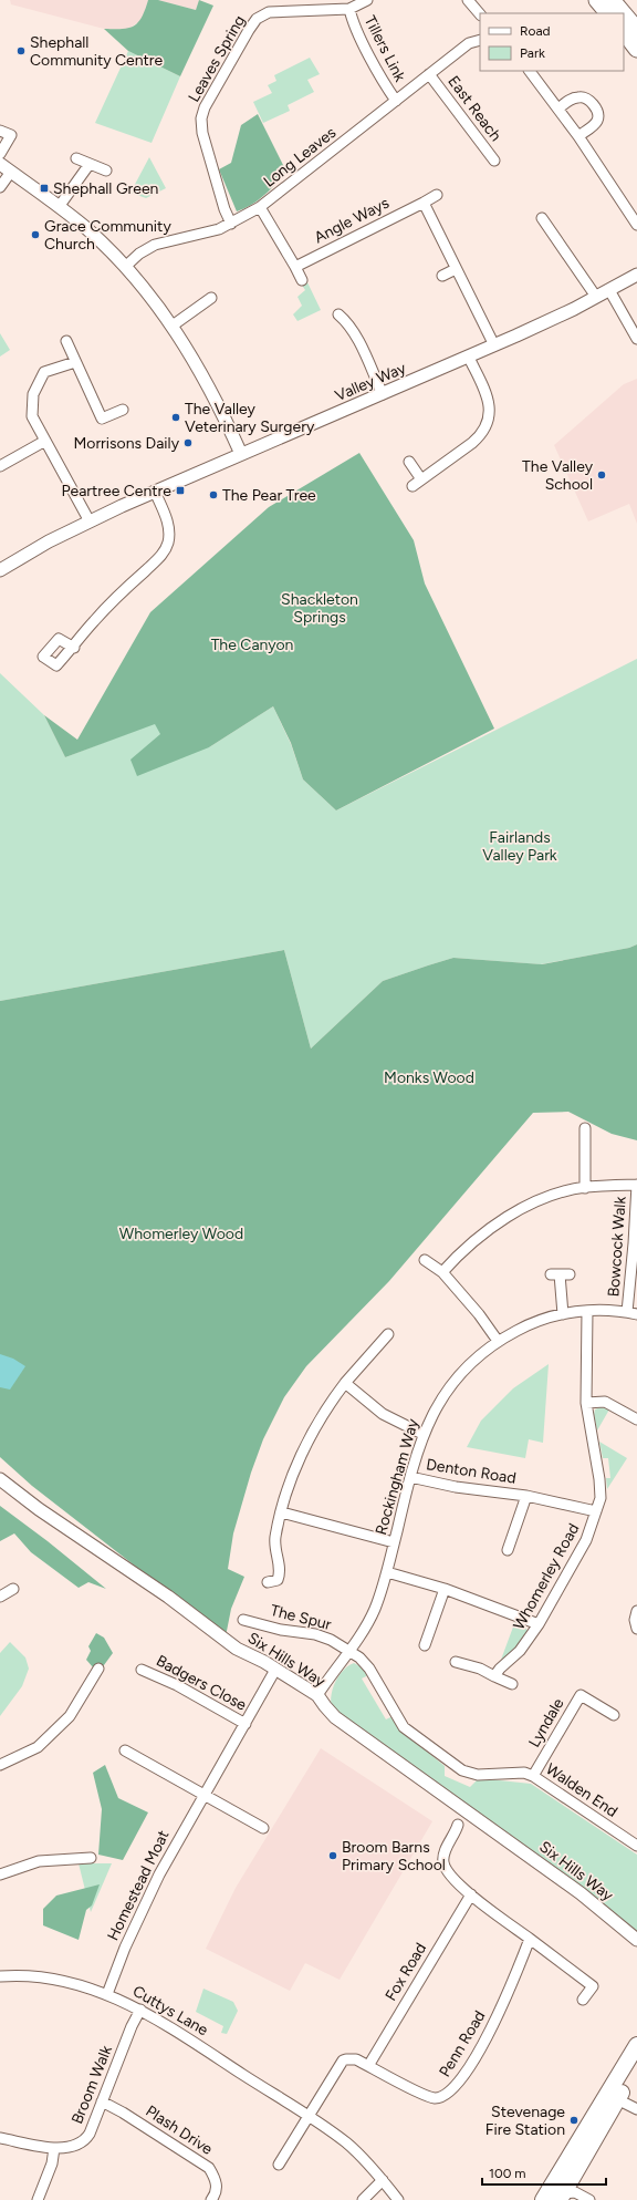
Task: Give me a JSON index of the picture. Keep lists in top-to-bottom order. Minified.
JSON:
{"streets":{"street":["Tillers Link","Leaves Spring","East Reach","Long Leaves","Angle Ways","Valley Way","Bowcock Walk","Denton Road","Rockingham Way","Whomerley Road","The Spur","Six Hills Way","Badgers Close","Lyndale","Walden End","Homestead Moat","Fox Road","Cuttys Lane","Penn Road","Broom Walk","Plash Drive"]},"crossings":[["Tillers Link","Leaves Spring"],["Tillers Link","Long Leaves"],["Leaves Spring","Long Leaves"],["East Reach","Long Leaves"],["Bowcock Walk","Rockingham Way"],["Denton Road","Rockingham Way"],["Denton Road","Whomerley Road"],["Rockingham Way","Whomerley Road"],["Rockingham Way","The Spur"],["Rockingham Way","Six Hills Way"],["Rockingham Way","Walden End"],["The Spur","Walden End"],["Six Hills Way","Homestead Moat"],["Badgers Close","Homestead Moat"],["Lyndale","Walden End"],["Homestead Moat","Cuttys Lane"],["Fox Road","Penn Road"],["Cuttys Lane","Penn Road"],["Cuttys Lane","Broom Walk"],["Broom Walk","Plash Drive"]],"parks":["Shackleton Springs","The Canyon","Fairlands Valley Park","Monks Wood","Whomerley Wood"],"places":{"other":["Shephall Community Centre","Grace Community Church","The Valley Veterinary Surgery","Morrisons Daily","The Valley School","The Pear Tree","Broom Barns Primary School","Stevenage Fire Station"],"transit":["Shephall Green","Peartree Centre"]},"legend":["Road","Park"],"scale_bar":"100 m"}
